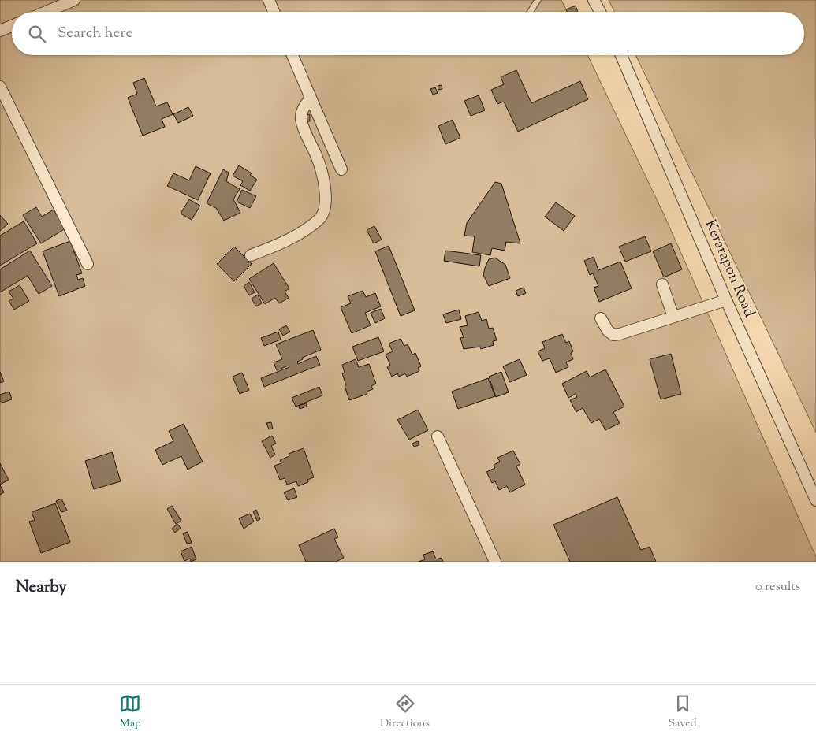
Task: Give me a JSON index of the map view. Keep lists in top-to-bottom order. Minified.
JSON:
{"streets":{"street":["Kerarapon Road"]},"page":{"search":"Search here","heading":["Nearby","0 results"],"nav":["Map","Directions","Saved"]}}
